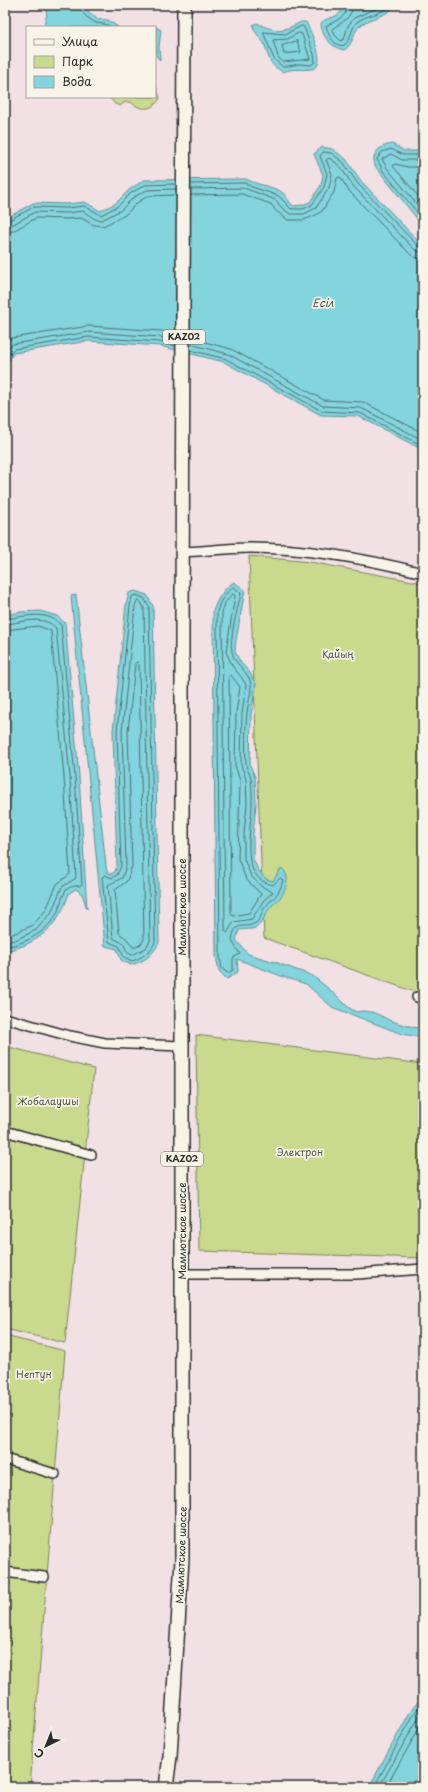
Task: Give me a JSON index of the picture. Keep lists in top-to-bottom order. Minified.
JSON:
{"streets":{"highway":["KAZ02","Мамлютское шоссе"]},"water":["Есіл"],"parks":["Қайың","Жобалаушы","Электрон","Нептун"],"legend":["Улица","Парк","Вода"],"north":"bottom left"}
